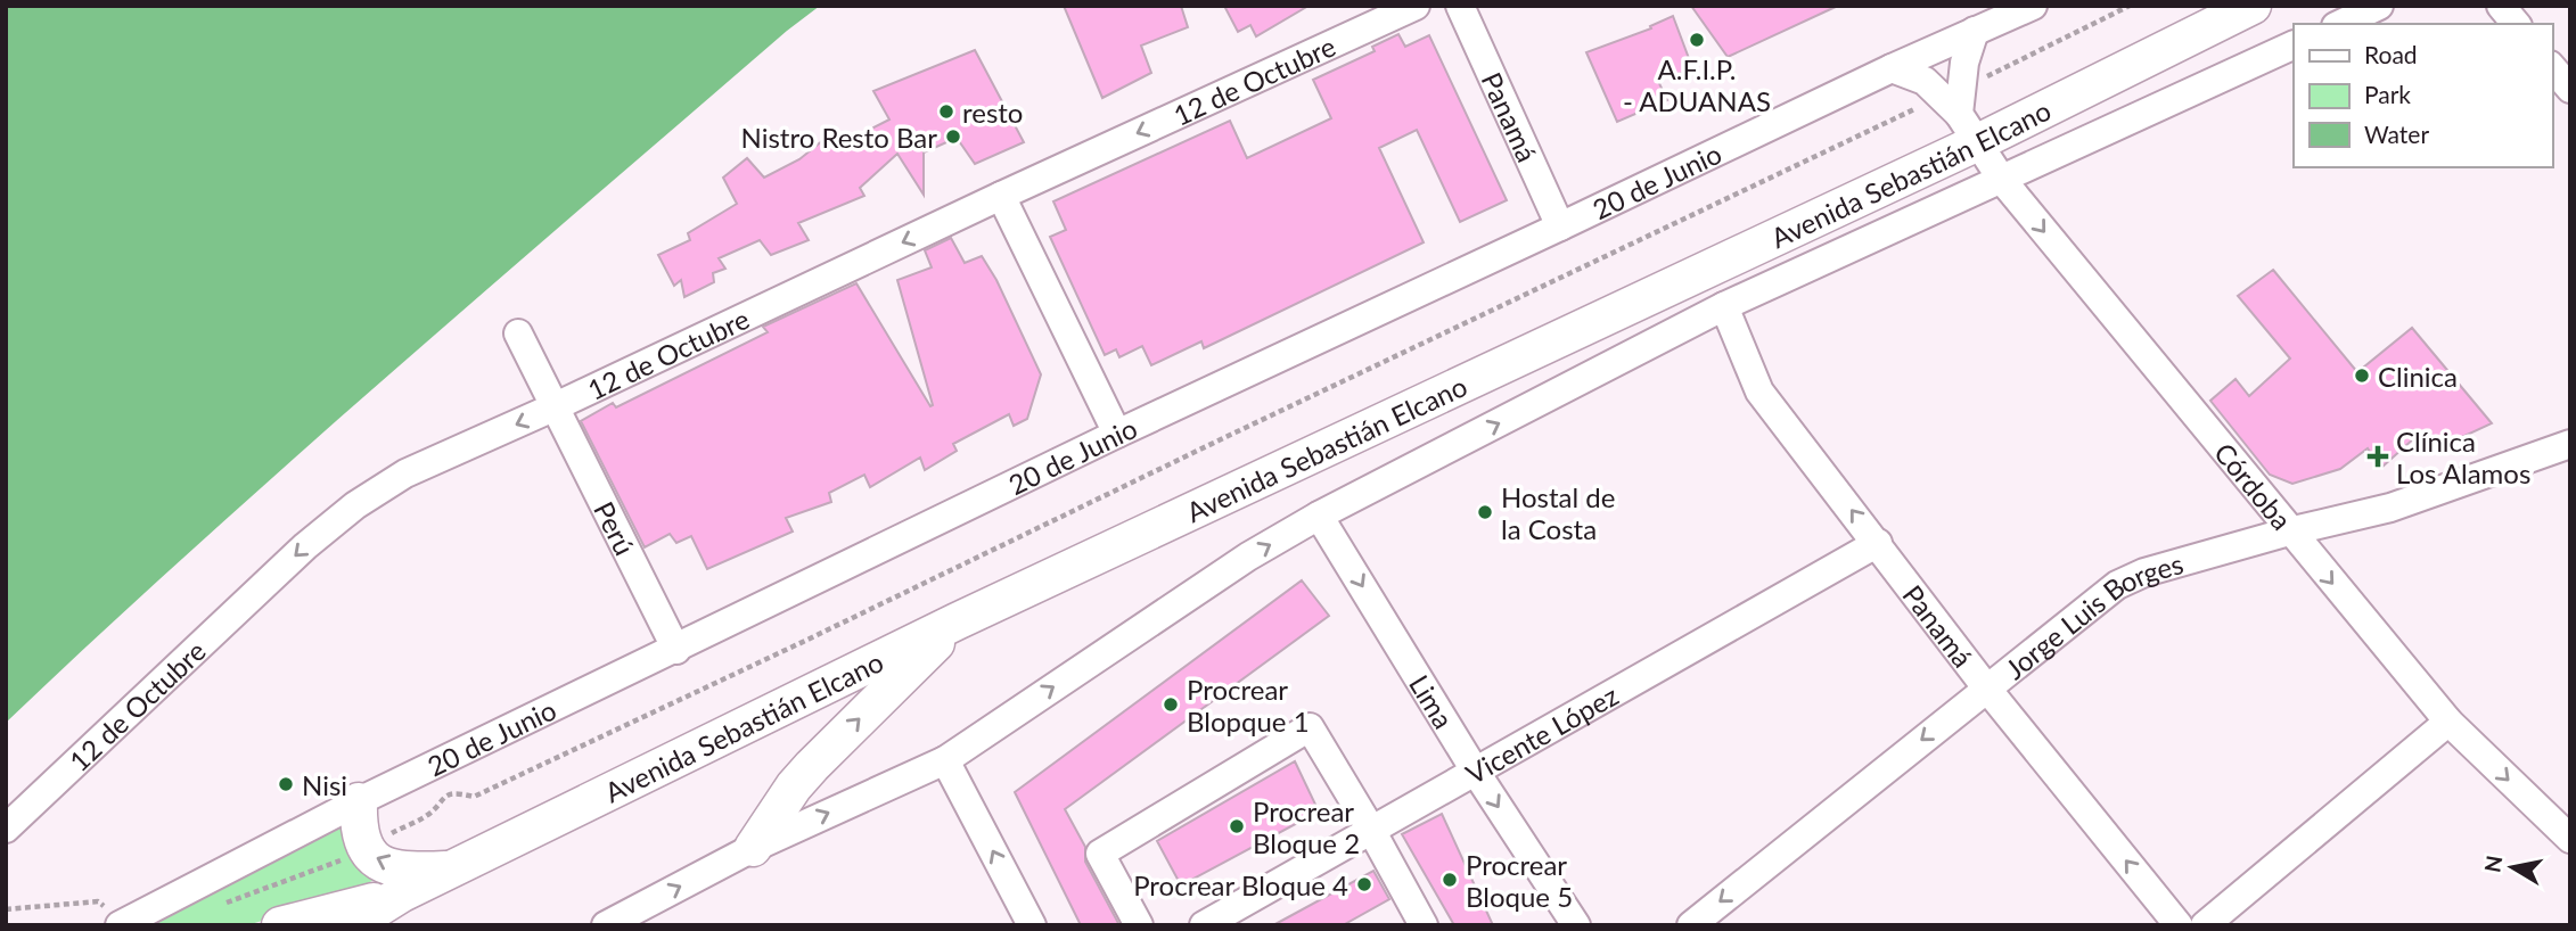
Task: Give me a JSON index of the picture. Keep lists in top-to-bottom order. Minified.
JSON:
{"streets":{"main road":["Avenida Sebastián Elcano"],"street":["12 de Octubre","Panamá","20 de Junio","Córdoba","Perú","Jorge Luis Borges","Lima","Vicente López"]},"crossings":[["12 de Octubre","Perú"],["Panamá","20 de Junio"],["Panamá","Jorge Luis Borges"],["Panamá","Vicente López"],["Avenida Sebastián Elcano","Córdoba"],["20 de Junio","Córdoba"],["20 de Junio","Perú"],["Córdoba","Jorge Luis Borges"],["Lima","Vicente López"]],"one_way":["12 de Octubre","Panamá","Córdoba","Jorge Luis Borges","Lima"],"places":{"other":["A.F.I.P. - ADUANAS","resto","Nistro Resto Bar","Clinica","Hostal de la Costa","Procrear Blopque 1","Nisi","Procrear Bloque 2","Procrear Bloque 5","Procrear Bloque 4"],"health":["Clínica Los Alamos"]},"legend":["Road","Park","Water"],"north":"left"}
